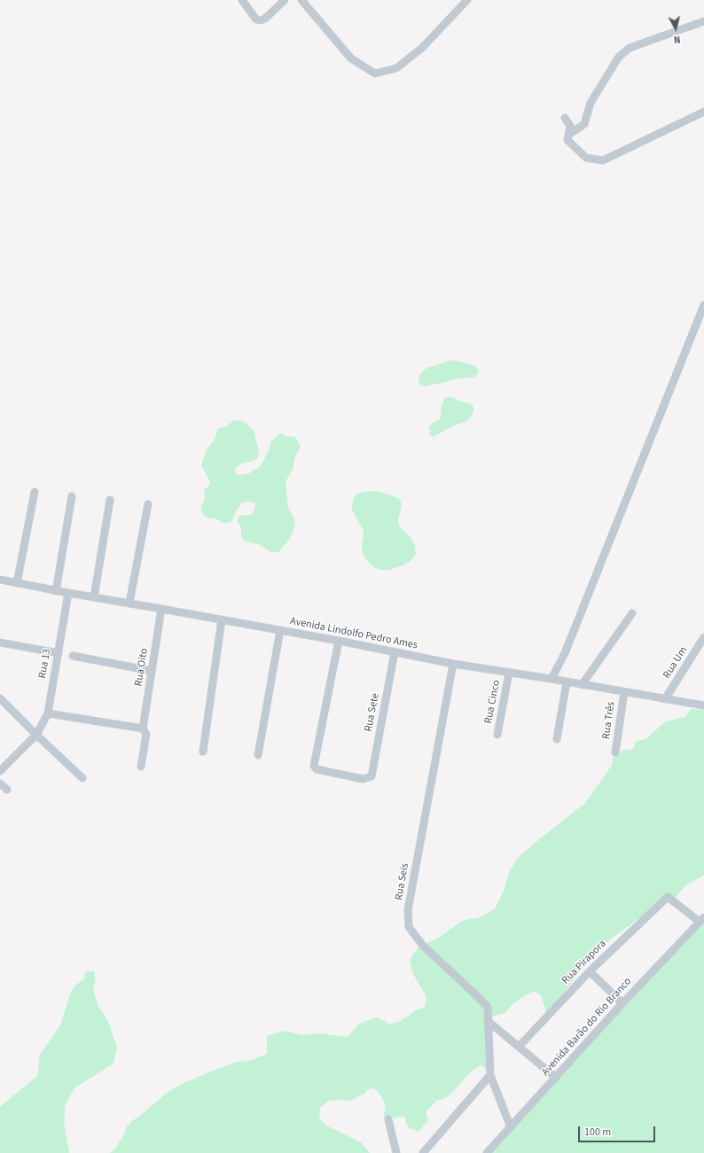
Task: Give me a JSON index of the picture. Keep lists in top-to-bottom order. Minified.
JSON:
{"streets":{"street":["Avenida Lindolfo Pedro Ames","Rua Um","Rua 13","Rua Oito","Rua Cinco","Rua Sete","Rua Três","Rua Seis","Rua Pirapora","Avenida Barão do Rio Branco"]},"crossings":[["Avenida Lindolfo Pedro Ames","Rua Um"],["Avenida Lindolfo Pedro Ames","Rua 13"],["Avenida Lindolfo Pedro Ames","Rua Oito"],["Avenida Lindolfo Pedro Ames","Rua Cinco"],["Avenida Lindolfo Pedro Ames","Rua Sete"],["Avenida Lindolfo Pedro Ames","Rua Três"],["Avenida Lindolfo Pedro Ames","Rua Seis"],["Rua Seis","Avenida Barão do Rio Branco"],["Rua Pirapora","Avenida Barão do Rio Branco"]],"scale_bar":"100 m","north":"bottom"}
